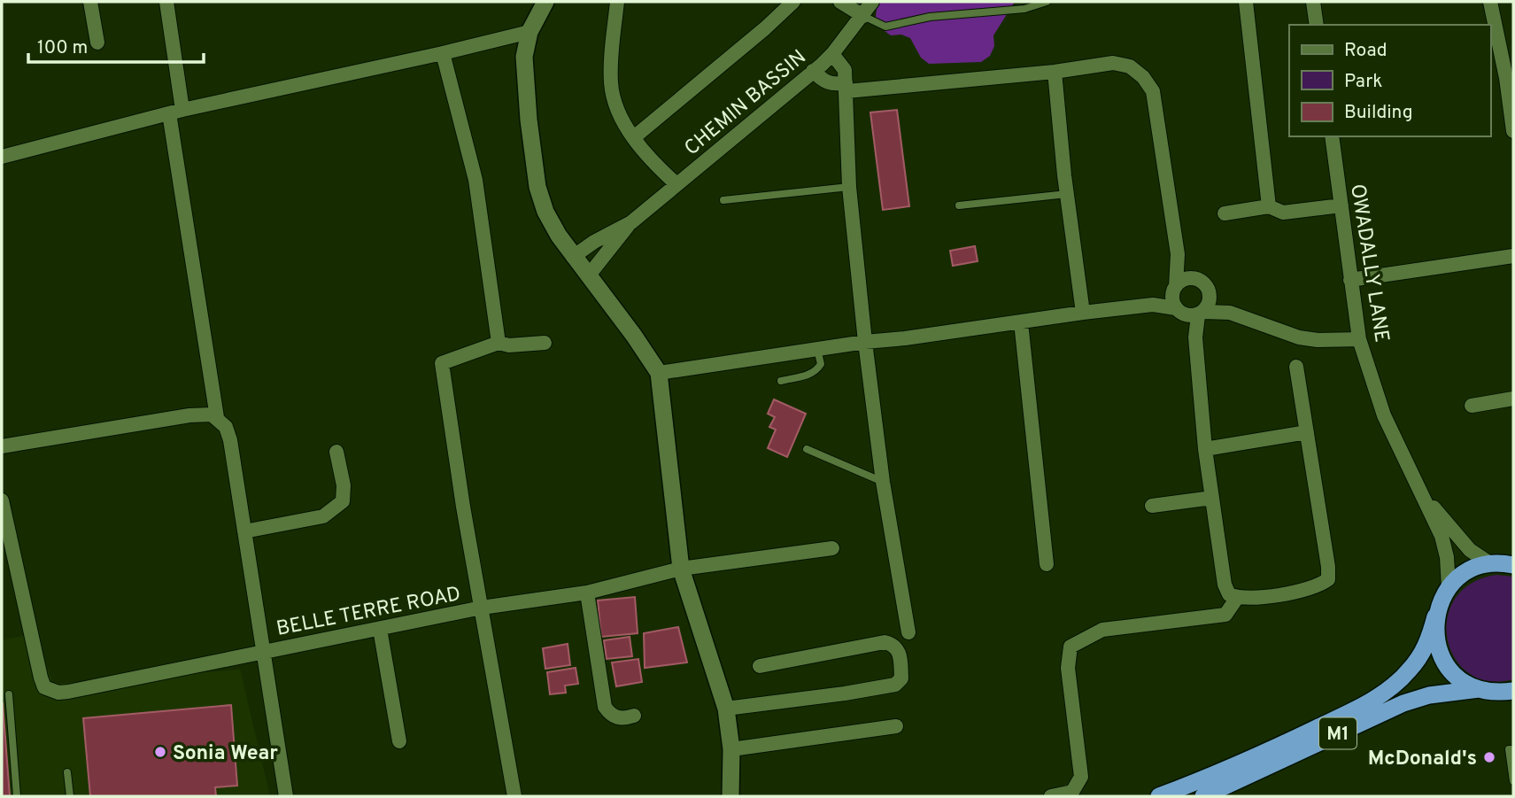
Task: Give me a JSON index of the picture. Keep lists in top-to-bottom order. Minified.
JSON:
{"streets":{"highway":["M1"],"street":["CHEMIN BASSIN","OWADALLY LANE","BELLE TERRE ROAD"]},"places":["Sonia Wear","McDonald's"],"legend":["Road","Park","Building"],"scale_bar":"100 m"}
